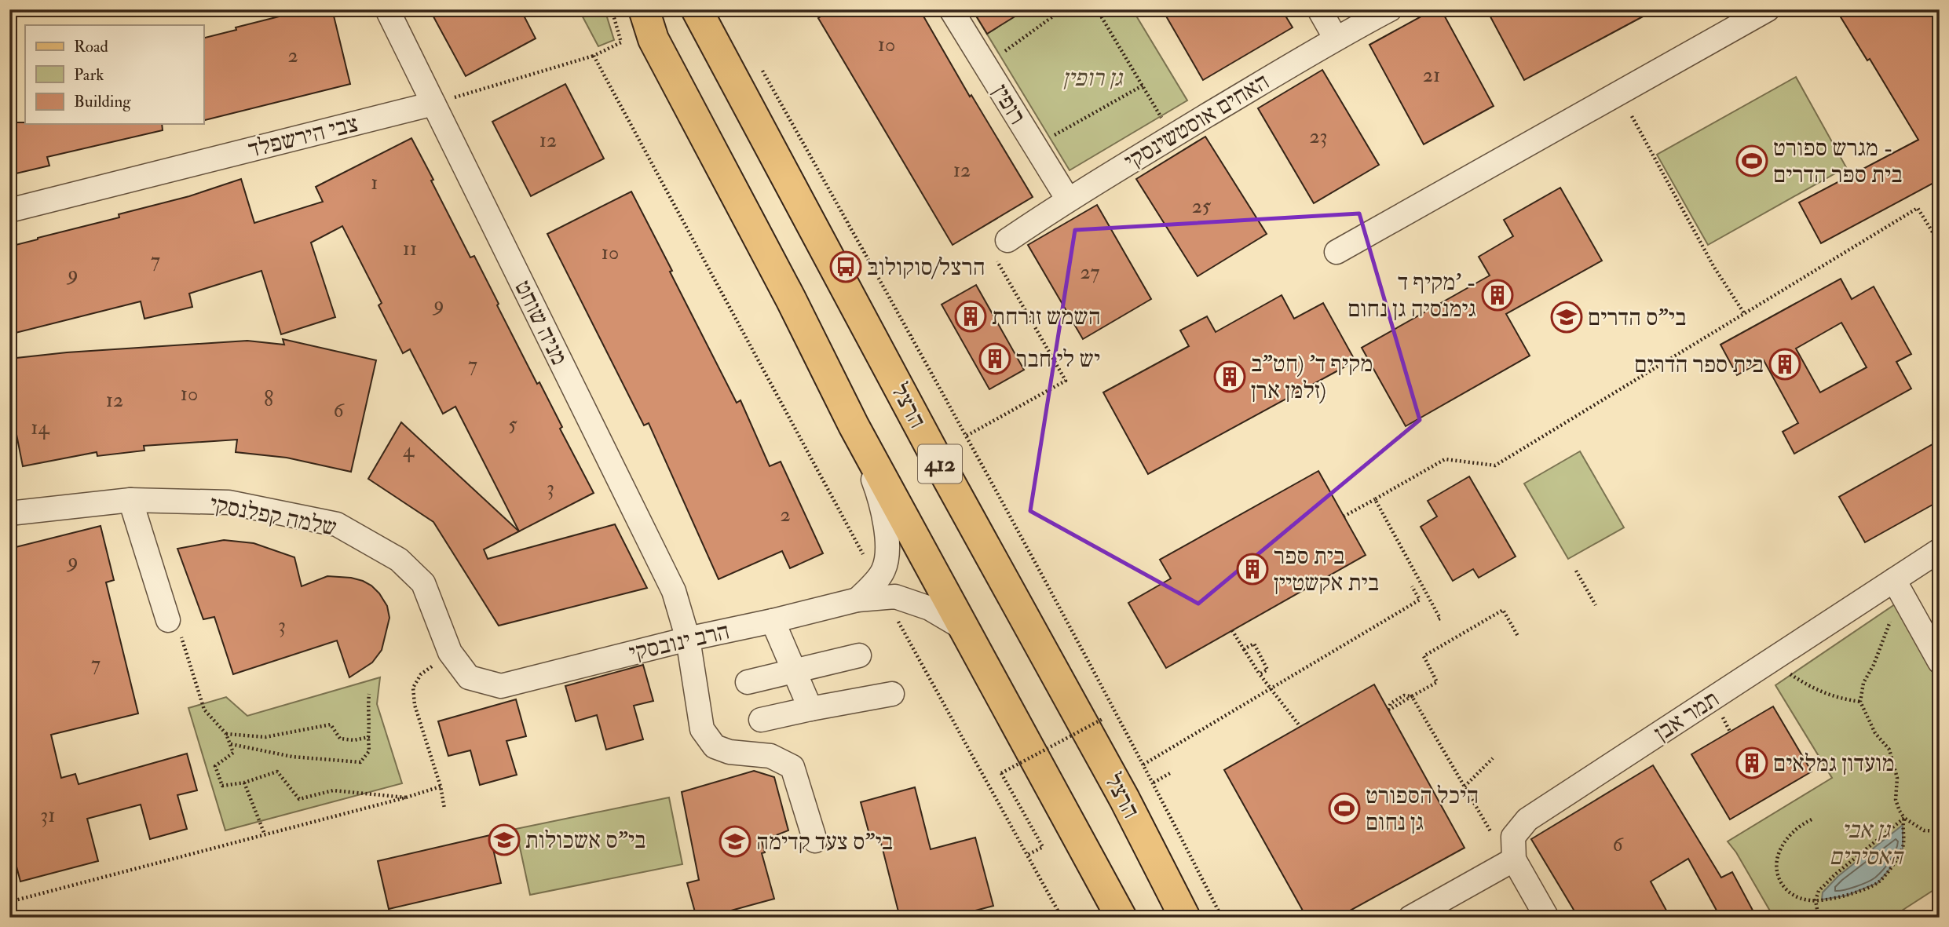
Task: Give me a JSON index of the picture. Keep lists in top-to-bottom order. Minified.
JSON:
{"streets":{"main road":["הרצל","412"],"street":["רופין","האחים אוסטשינסקי","צבי הירשפלד","מניה שוחט","שלמה קפלנסקי","הרב ינובסקי","תמר אבן"]},"crossings":[["רופין","האחים אוסטשינסקי"],["צבי הירשפלד","מניה שוחט"],["מניה שוחט","הרב ינובסקי"],["412","הרב ינובסקי"],["שלמה קפלנסקי","הרב ינובסקי"]],"parks":["גן רופין","גן אבי האסירים"],"places":{"sports":["מגרש ספורט - בית ספר הדרים","היכל הספורט גן נחום"],"bus stop":["הרצל/סוקולוב"],"building":["מקיף ד' - גימנסיה גן נחום","השמש זורחת","יש לי חבר","בית ספר הדרים","מקיף ד' (חט\"ב זלמן ארן)","בית ספר בית אקשטיין","מועדון גמלאים"],"school or university":["בי\"ס הדרים","בי\"ס אשכולות","בי\"ס צעד קדימה"]},"house_numbers":["10","2","21","23","12","12","1","25","11","10","7","27","9","9","7","10","8","12","6","5","14","4","3","2","9","3","7","31","6"],"legend":["Road","Park","Building"]}
